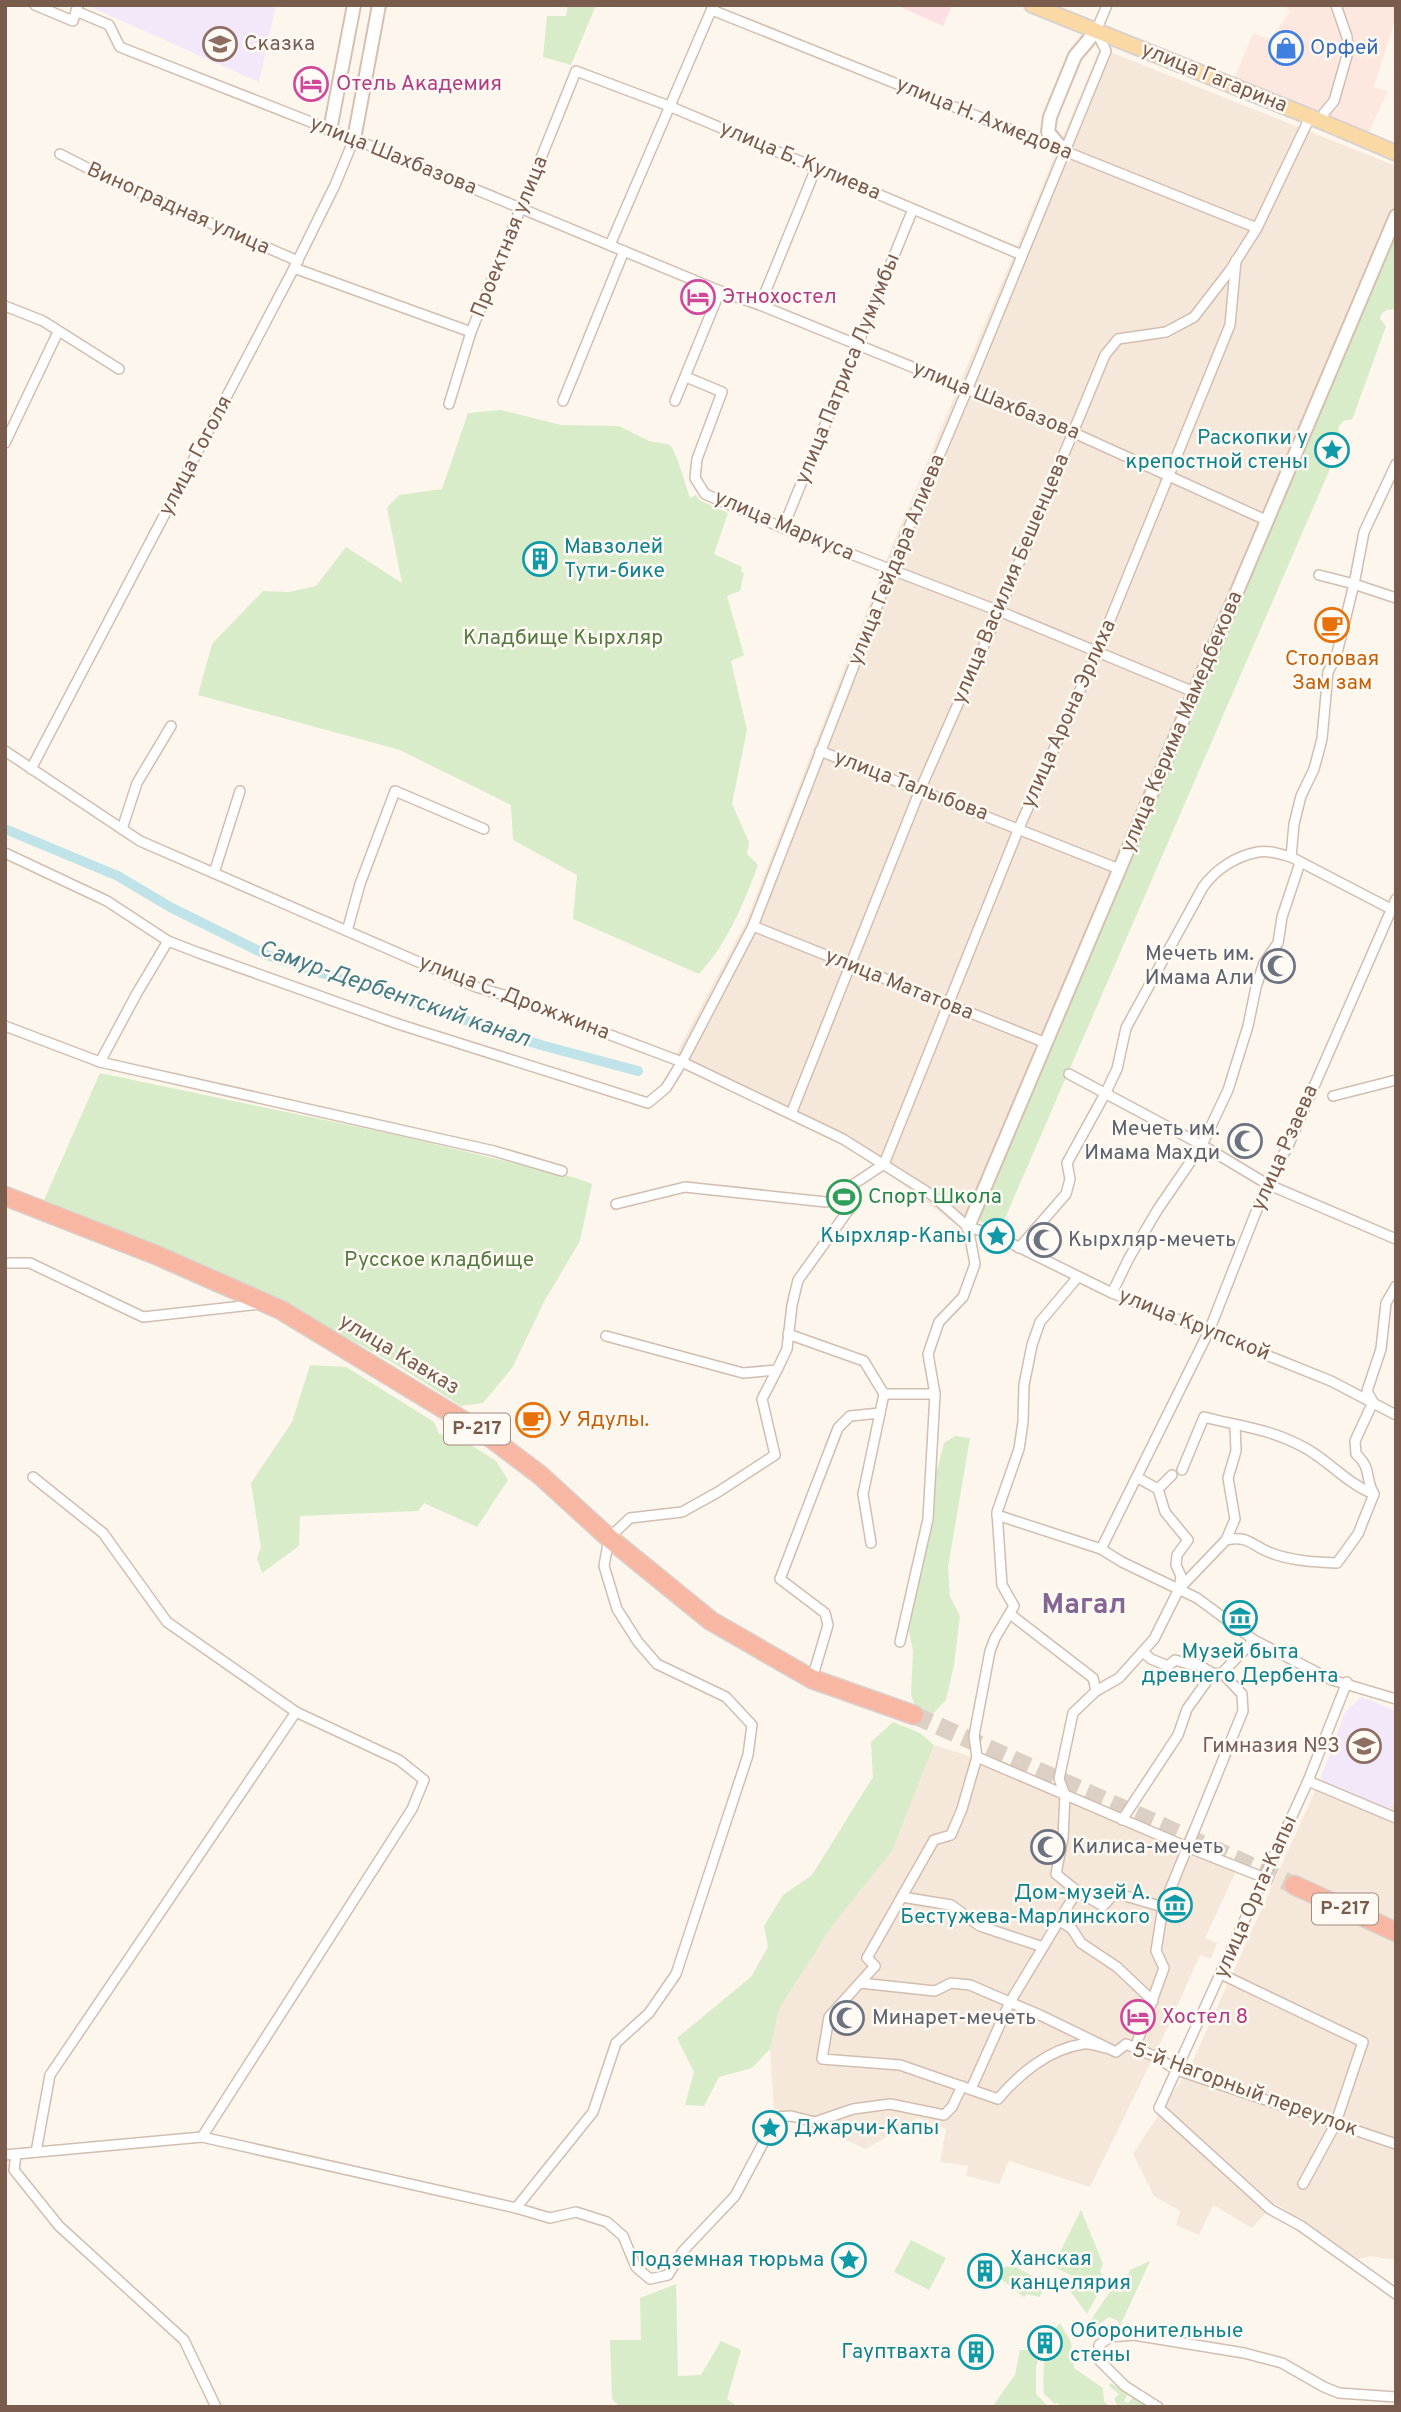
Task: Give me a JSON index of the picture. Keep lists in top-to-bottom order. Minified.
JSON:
{"streets":{"highway":["улица Кавказ","Р-217"],"main road":["улица Гагарина"],"street":["улица Н. Ахмедова","улица Шахбазова","улица Б. Кулиева","Виноградная улица","Проектная улица","улица Патриса Лумумбы","улица Гоголя","улица Маркуса","улица Гейдара Алиева","улица Василия Бешенцева","улица Арона Эрлиха","улица Керима Мамедбекова","улица Талыбова","улица Мататова","улица С. Дрожжина","улица Рзаева","улица Крупской","улица Орта-Капы","5-й Нагорный переулок"]},"crossings":[["улица Гагарина","улица Гейдара Алиева"],["улица Гагарина","улица Василия Бешенцева"],["улица Н. Ахмедова","улица Гейдара Алиева"],["улица Н. Ахмедова","улица Василия Бешенцева"],["улица Шахбазова","Проектная улица"],["улица Шахбазова","улица Патриса Лумумбы"],["улица Шахбазова","улица Гоголя"],["улица Шахбазова","улица Гейдара Алиева"],["улица Шахбазова","улица Василия Бешенцева"],["улица Шахбазова","улица Арона Эрлиха"],["улица Шахбазова","улица Керима Мамедбекова"],["улица Б. Кулиева","Проектная улица"],["улица Б. Кулиева","улица Патриса Лумумбы"],["улица Б. Кулиева","улица Гейдара Алиева"],["Виноградная улица","Проектная улица"],["Виноградная улица","улица Гоголя"],["улица Патриса Лумумбы","улица Маркуса"],["улица Гоголя","улица С. Дрожжина"],["улица Маркуса","улица Гейдара Алиева"],["улица Маркуса","улица Василия Бешенцева"],["улица Маркуса","улица Арона Эрлиха"],["улица Маркуса","улица Керима Мамедбекова"],["улица Гейдара Алиева","улица Талыбова"],["улица Гейдара Алиева","улица Мататова"],["улица Гейдара Алиева","улица С. Дрожжина"],["улица Василия Бешенцева","улица Арона Эрлиха"],["улица Василия Бешенцева","улица Талыбова"],["улица Василия Бешенцева","улица Мататова"],["улица Василия Бешенцева","улица С. Дрожжина"],["улица Арона Эрлиха","улица Талыбова"],["улица Арона Эрлиха","улица Мататова"],["улица Арона Эрлиха","улица С. Дрожжина"],["улица Керима Мамедбекова","улица Талыбова"],["улица Керима Мамедбекова","улица Мататова"],["улица Керима Мамедбекова","улица С. Дрожжина"],["улица С. Дрожжина","улица Крупской"],["улица Рзаева","улица Крупской"],["улица Орта-Капы","5-й Нагорный переулок"]],"districts":["Магал"],"water":["Самур-Дербентский канал"],"parks":["Кладбище Кырхляр","Русское кладбище"],"places":{"school or university":["Сказка","Гимназия №3"],"shop":["Орфей"],"hotel":["Отель Академия","Этнохостел","Хостел 8"],"place":["Раскопки у крепостной стены","Кырхляр-Капы","Джарчи-Капы","Подземная тюрьма"],"building":["Мавзолей Тути-бике","Ханская канцелярия","Оборонительные стены","Гауптвахта"],"cafe":["Столовая Зам зам","У Ядулы."],"mosque":["Мечеть им. Имама Али","Мечеть им. Имама Махди","Кырхляр-мечеть","Килиса-мечеть","Минарет-мечеть"],"sports":["Спорт Школа"],"museum":["Музей быта древнего Дербента","Дом-музей А. Бестужева-Марлинского"]}}
